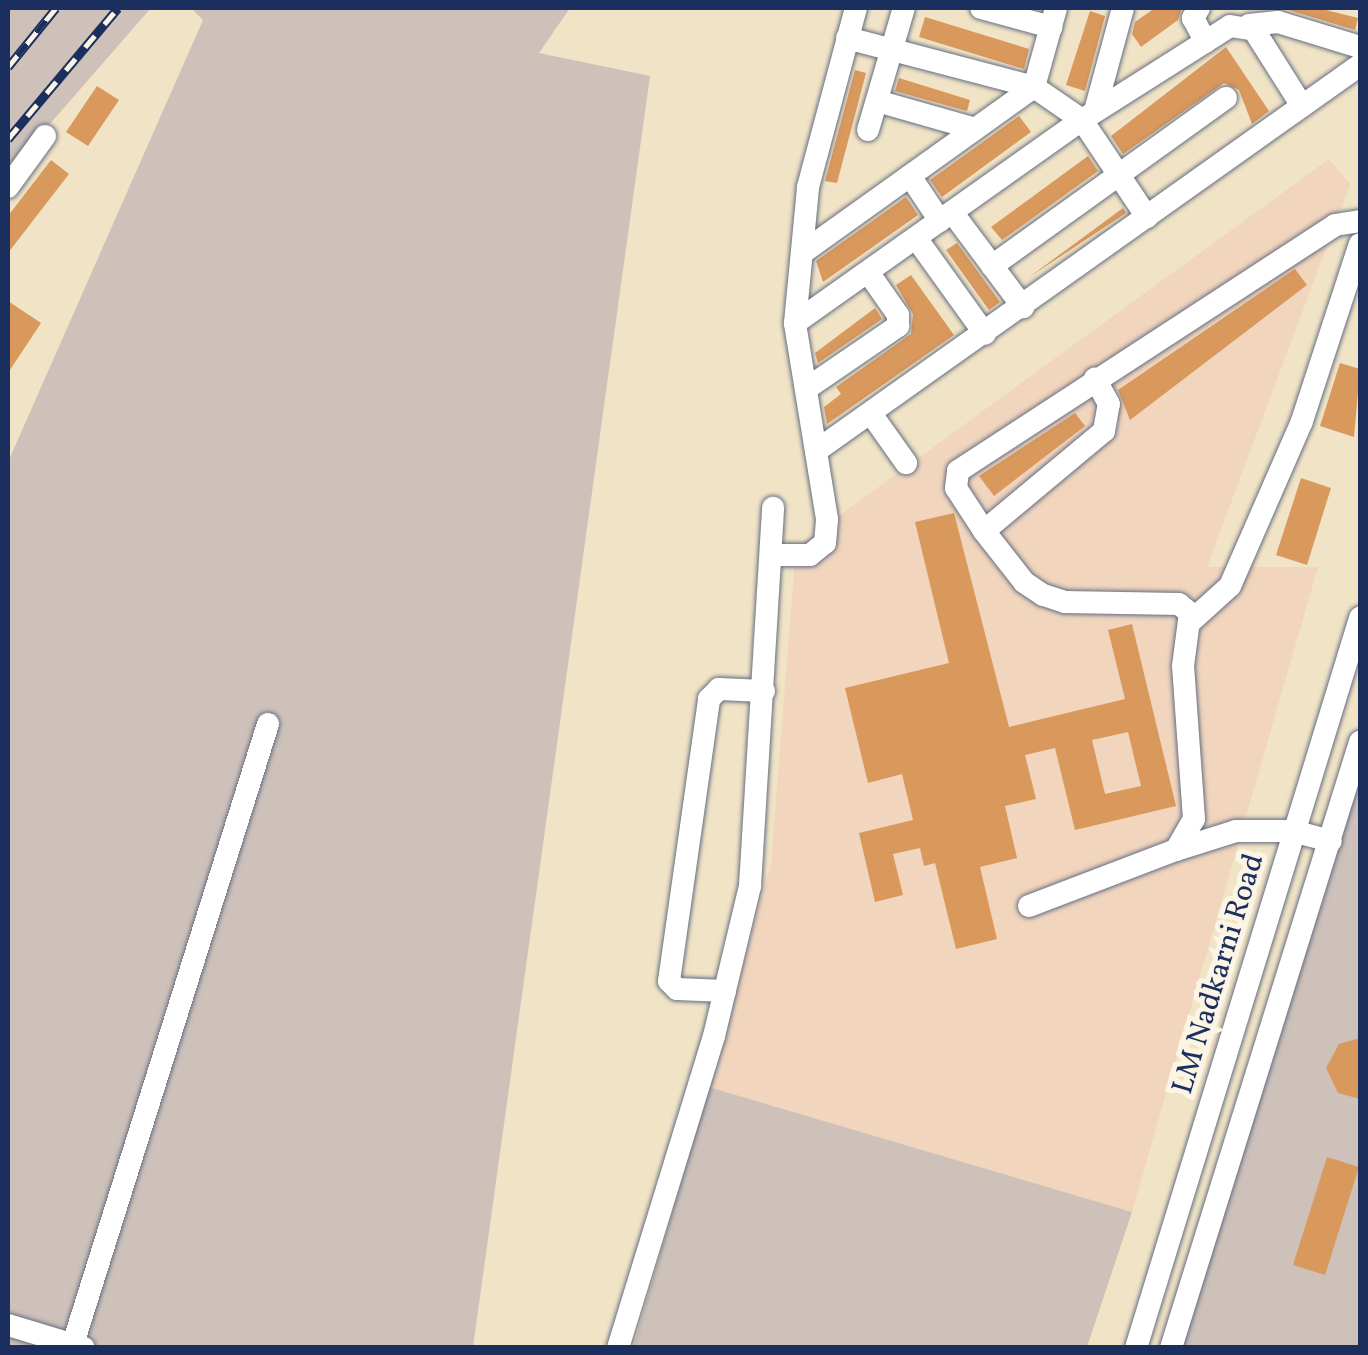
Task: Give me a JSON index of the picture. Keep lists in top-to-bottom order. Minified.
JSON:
{"streets":{"street":["LM Nadkarni Road"]}}
